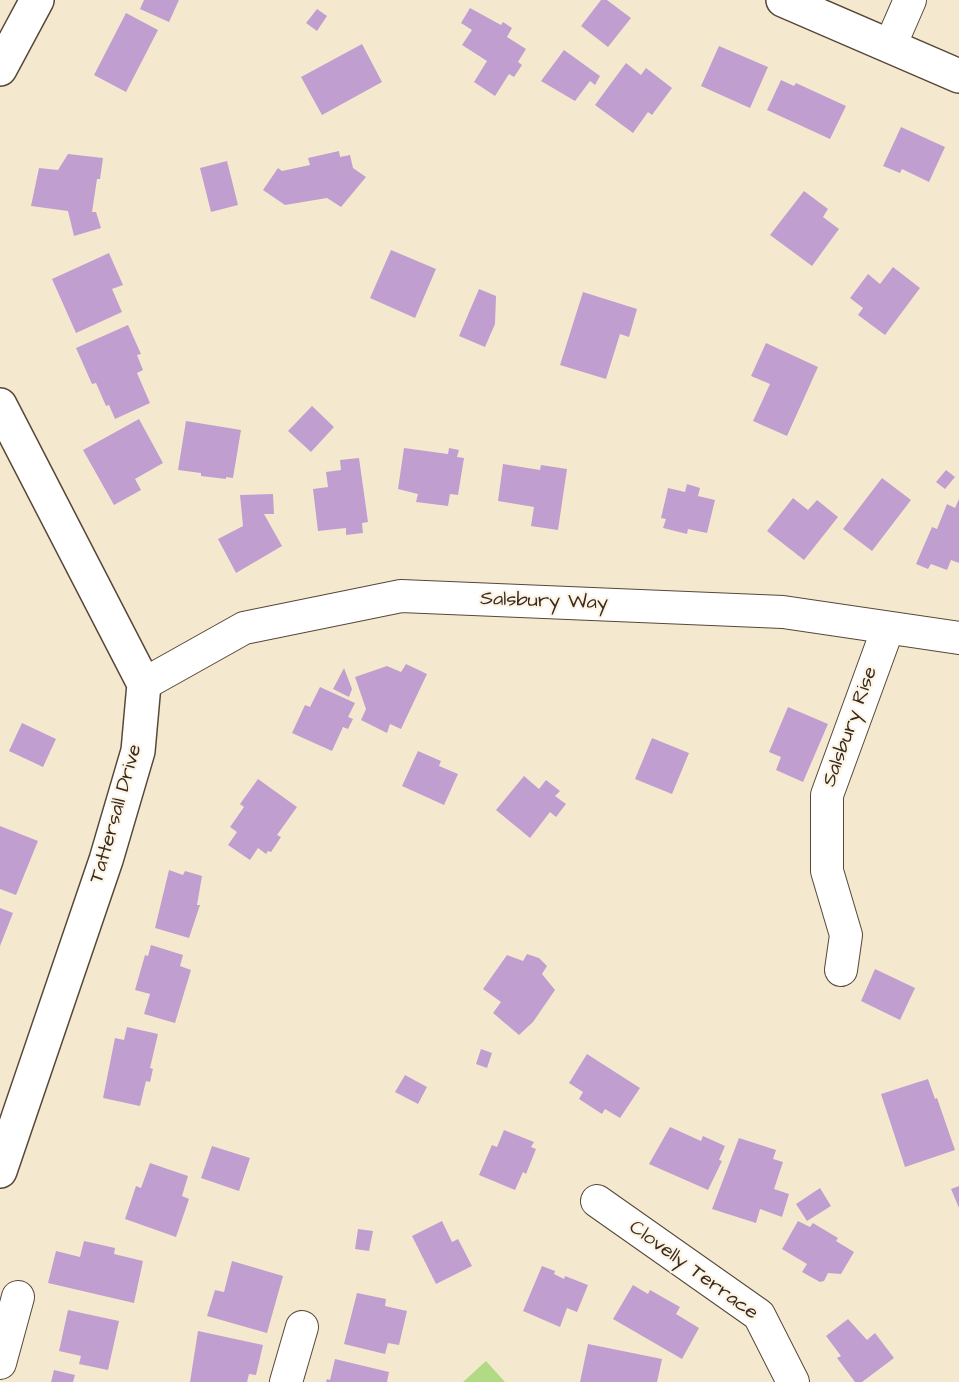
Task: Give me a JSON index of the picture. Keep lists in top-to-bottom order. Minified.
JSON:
{"streets":{"street":["Salsbury Way","Salsbury Rise","Tattersall Drive","Clovelly Terrace"]},"crossings":[["Salsbury Way","Salsbury Rise"],["Salsbury Way","Tattersall Drive"]]}
